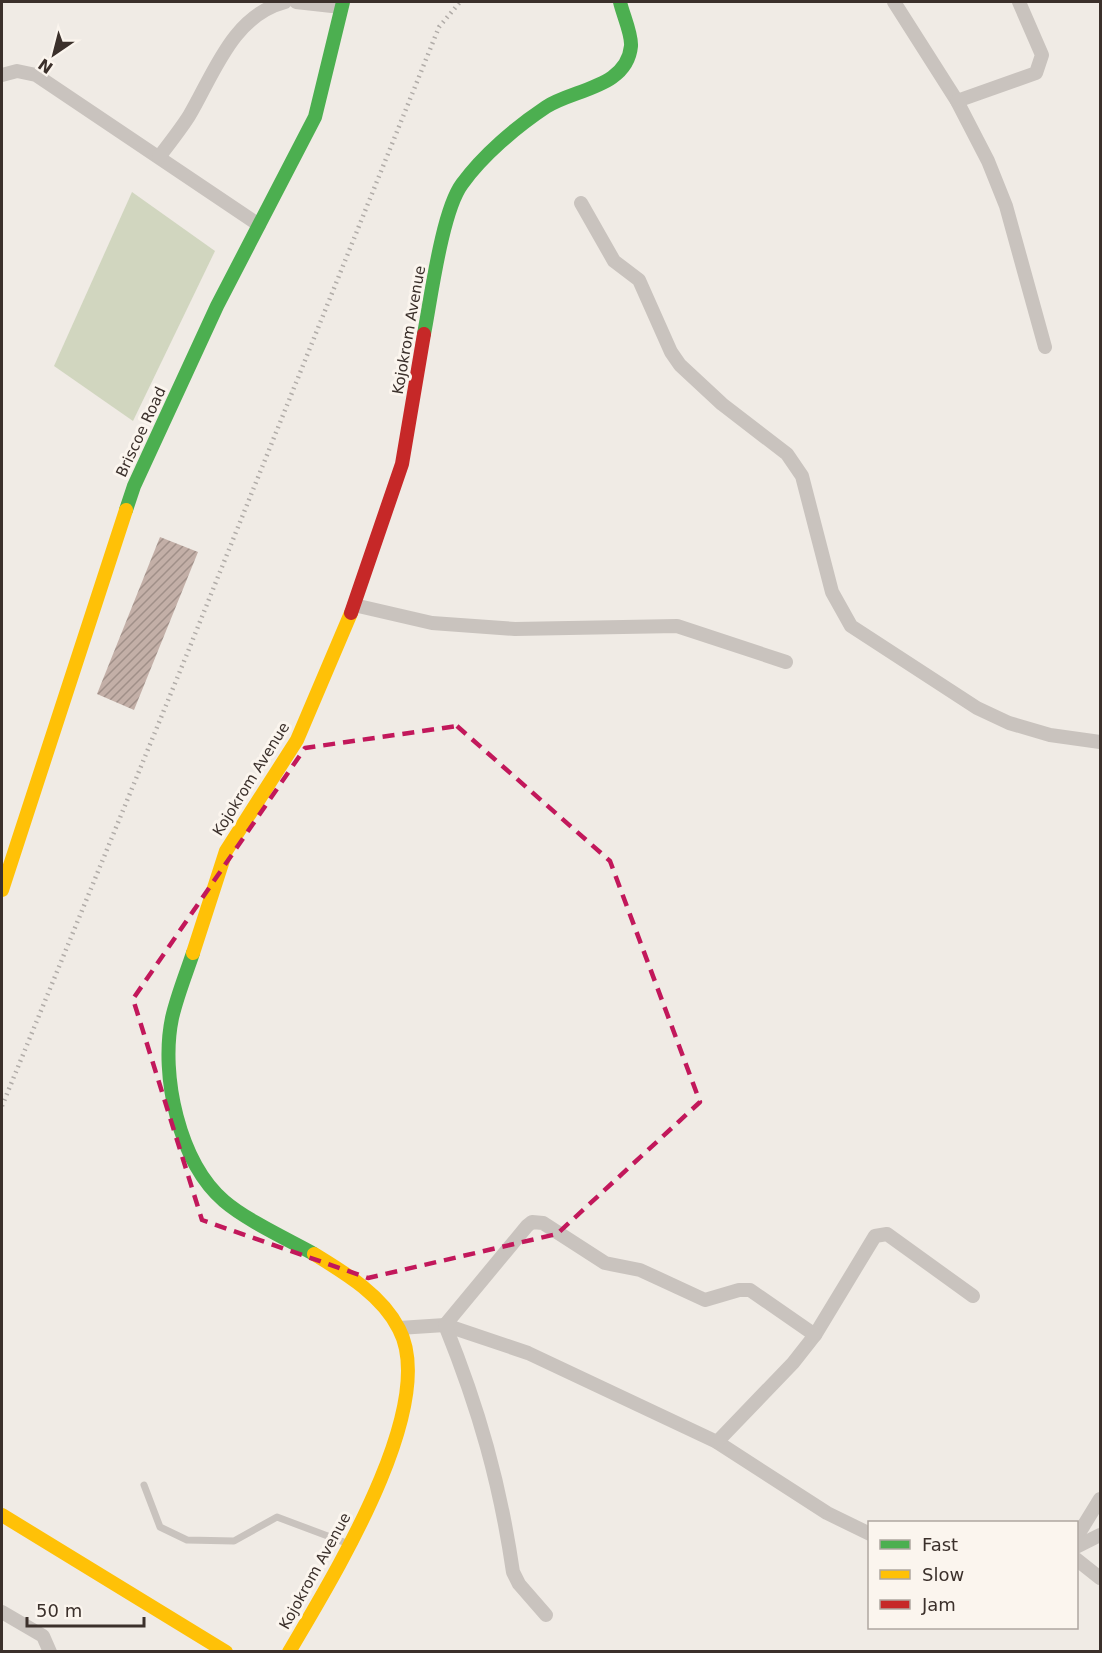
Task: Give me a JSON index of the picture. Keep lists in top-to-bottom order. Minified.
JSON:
{"streets":{"main road":["Kojokrom Avenue","Briscoe Road"]},"legend":["Fast","Slow","Jam"],"scale_bar":"50 m","north":"bottom left"}
